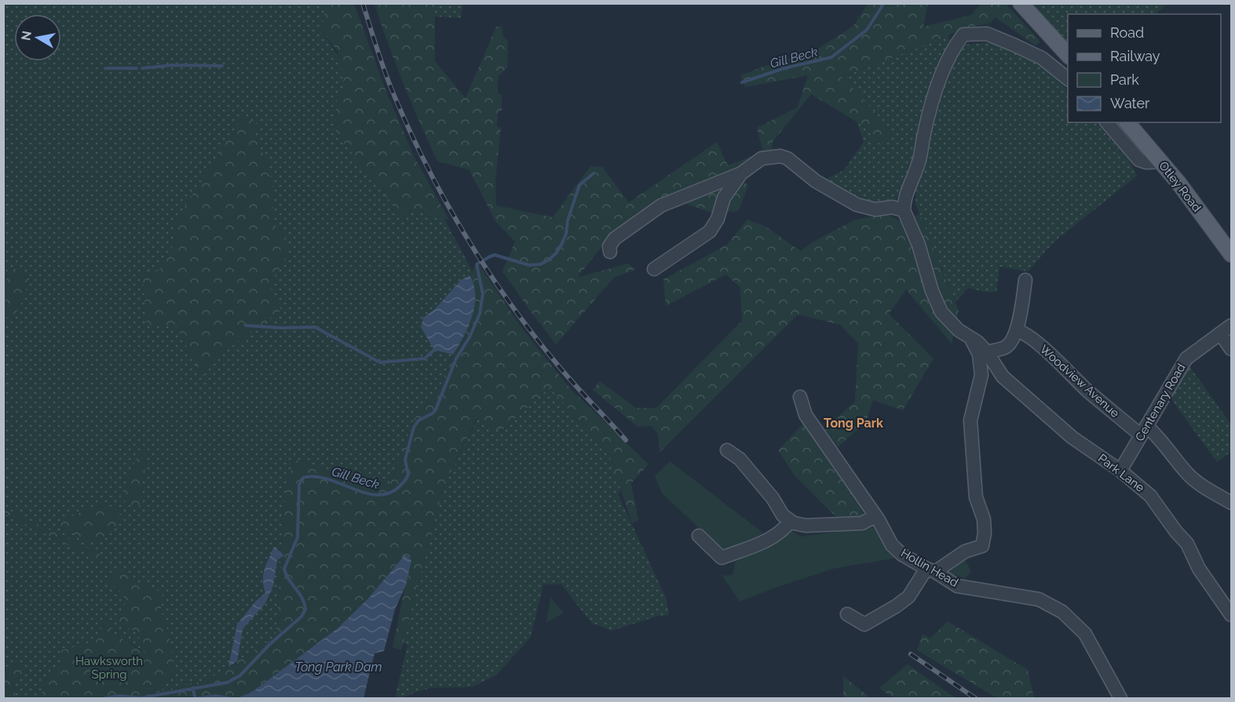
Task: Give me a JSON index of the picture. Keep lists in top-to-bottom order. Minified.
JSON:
{"streets":{"main road":["Otley Road"],"street":["Woodview Avenue","Centenary Road","Park Lane","Hollin Head"]},"crossings":[["Woodview Avenue","Centenary Road"],["Centenary Road","Park Lane"]],"districts":["Tong Park"],"water":["Gill Beck","Tong Park Dam"],"parks":["Hawksworth Spring"],"legend":["Road","Railway","Park","Water"],"north":"left"}
